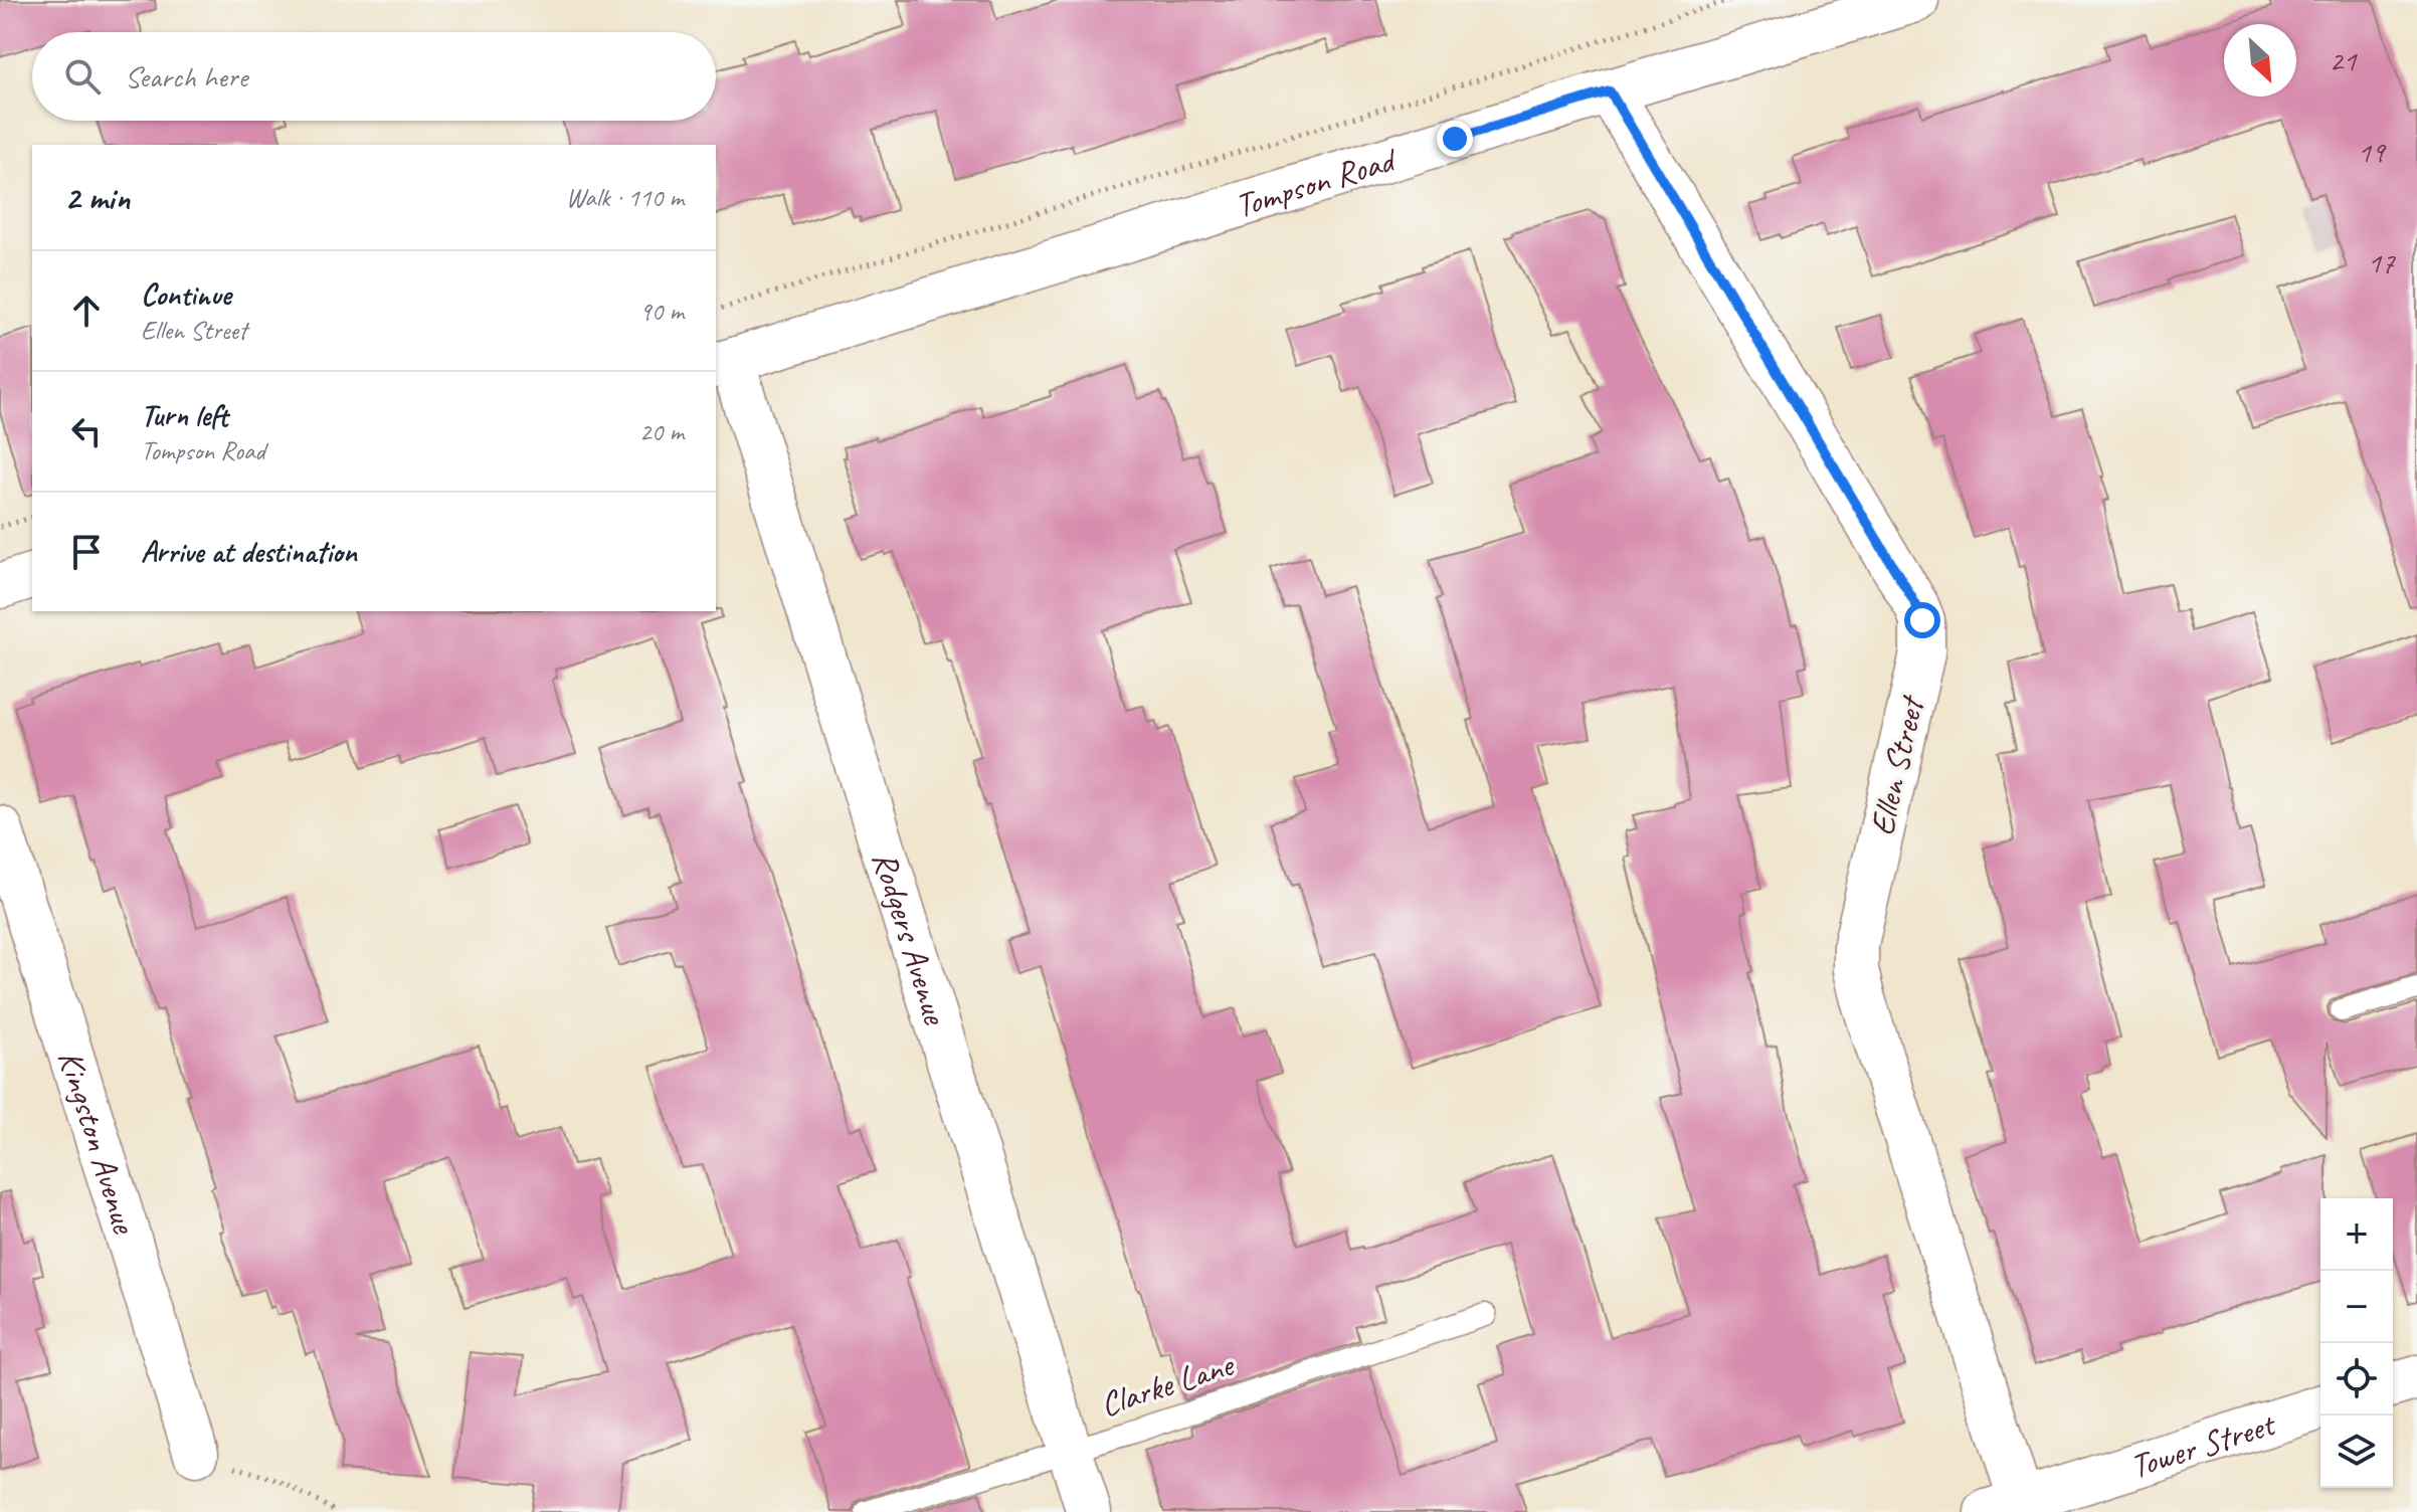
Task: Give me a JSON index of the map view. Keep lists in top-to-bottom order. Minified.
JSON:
{"streets":{"street":["Tompson Road","Ellen Street","Rodgers Avenue","Kingston Avenue","Tower Street"],"lane":["Clarke Lane"]},"crossings":[["Tompson Road","Ellen Street"],["Tompson Road","Rodgers Avenue"],["Ellen Street","Tower Street"],["Rodgers Avenue","Clarke Lane"]],"house_numbers":["21","19","17"],"north":"bottom right","page":{"search":"Search here","heading":["2 min","Walk · 110 m"],"list":[["Continue","Ellen Street","90 m"],["Turn left","Tompson Road","20 m"],"Arrive at destination"],"map_buttons":["+","−"]}}
